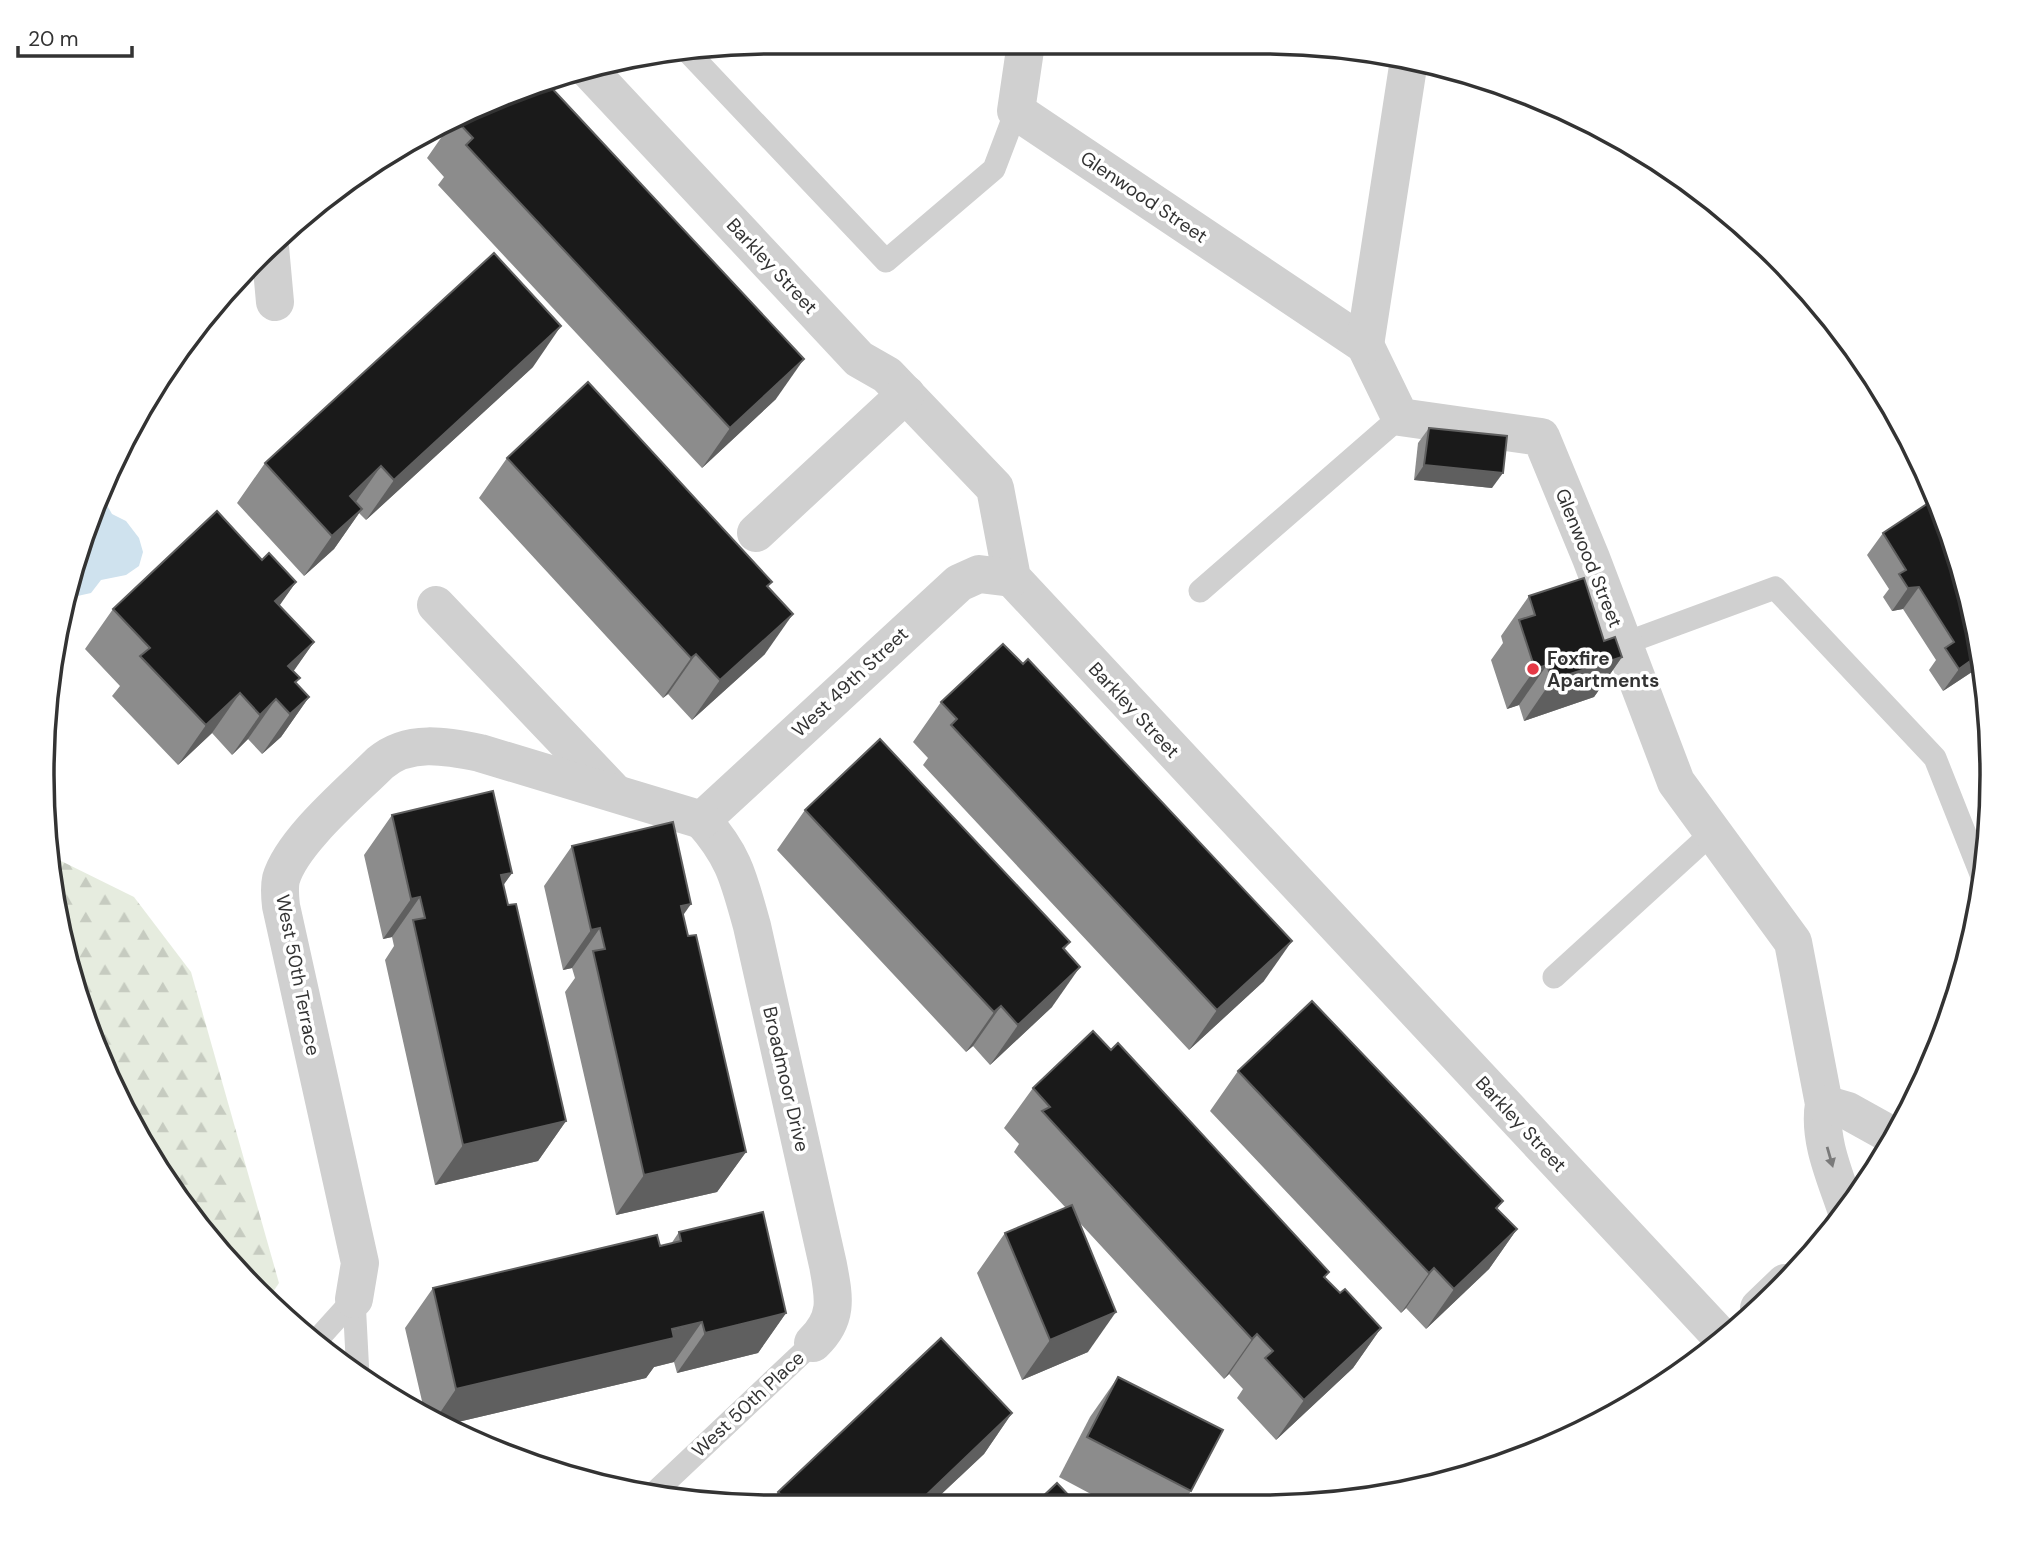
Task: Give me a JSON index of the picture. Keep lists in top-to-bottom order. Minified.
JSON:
{"streets":{"street":["Glenwood Street","Barkley Street","West 49th Street","West 50th Terrace","Broadmoor Drive"],"lane":["West 50th Place"]},"crossings":[["Barkley Street","West 49th Street"],["West 49th Street","West 50th Terrace"],["West 49th Street","Broadmoor Drive"],["West 50th Terrace","Broadmoor Drive"],["Broadmoor Drive","West 50th Place"]],"places":["Foxfire Apartments"],"scale_bar":"20 m"}
